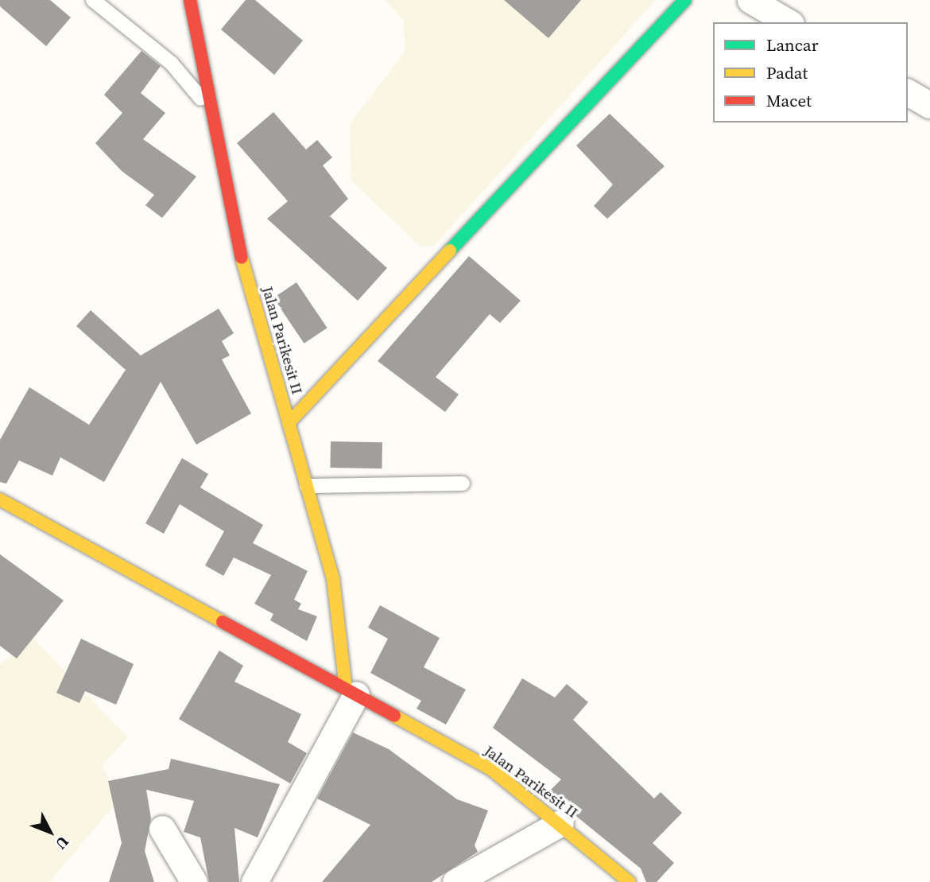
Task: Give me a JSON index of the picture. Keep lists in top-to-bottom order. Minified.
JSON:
{"streets":{"street":["Jalan Parikesit II"]},"legend":["Lancar","Padat","Macet"],"north":"bottom right"}
